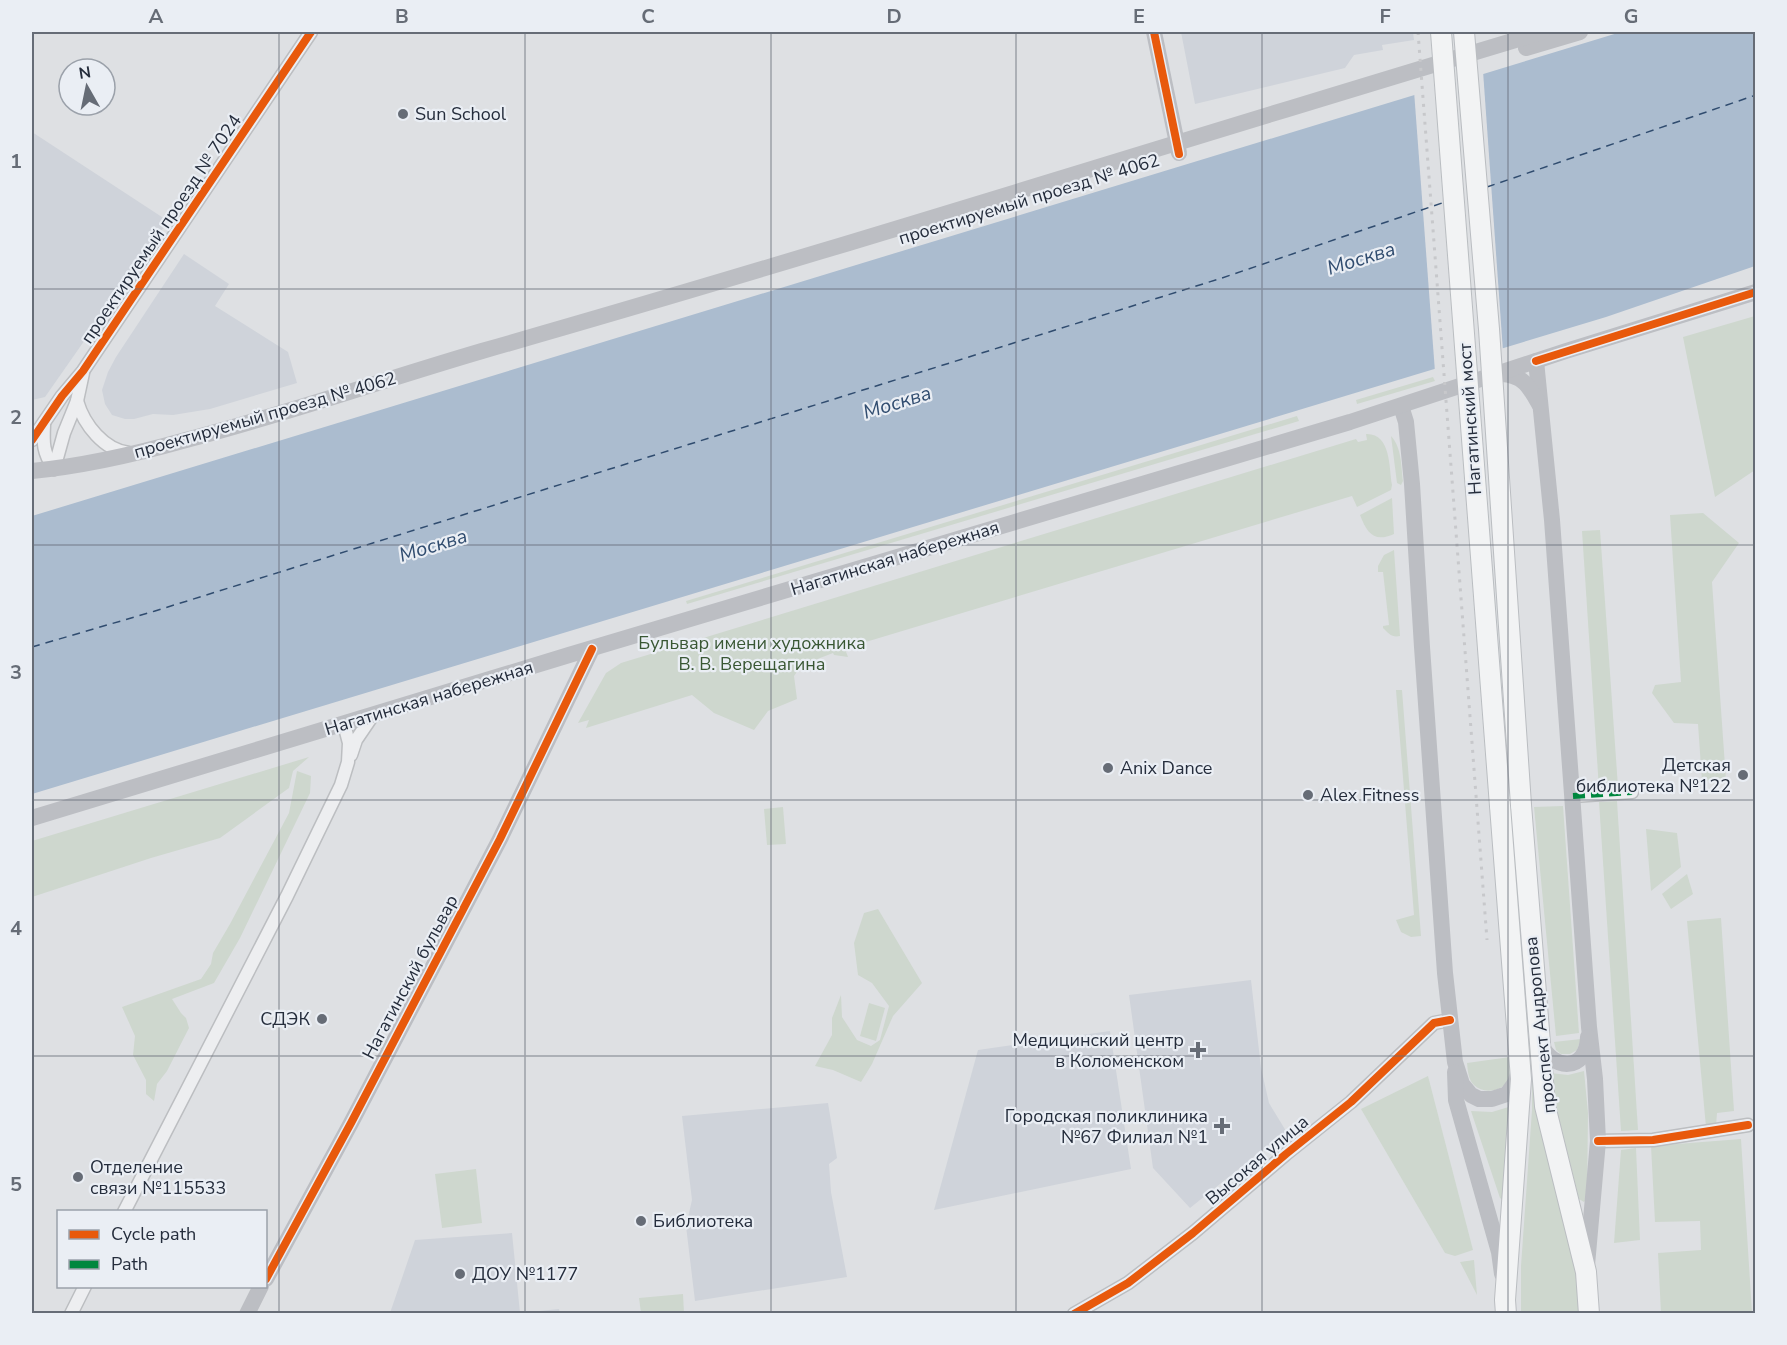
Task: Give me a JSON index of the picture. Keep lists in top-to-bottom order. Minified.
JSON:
{"streets":{"main road":["проектируемый проезд № 4062","Нагатинский мост","Нагатинская набережная","Нагатинский бульвар","проспект Андропова"],"street":["проектируемый проезд № 7024","Высокая улица"]},"crossings":[["проектируемый проезд № 4062","проектируемый проезд № 7024"],["Нагатинский мост","проспект Андропова"],["Нагатинская набережная","Нагатинский бульвар"]],"water":["Москва"],"parks":["Бульвар имени художника В. В. Верещагина"],"places":{"other":["Sun School","Anix Dance","Детская библиотека №122","Alex Fitness","СДЭК","Отделение связи №115533","Библиотека","ДОУ №1177"],"health":["Медицинский центр в Коломенском","Городская поликлиника №67 Филиал №1"]},"legend":["Cycle path","Path"],"north":"top","grid":{"columns":["A","B","C","D","E","F","G"],"rows":["1","2","3","4","5"]}}
